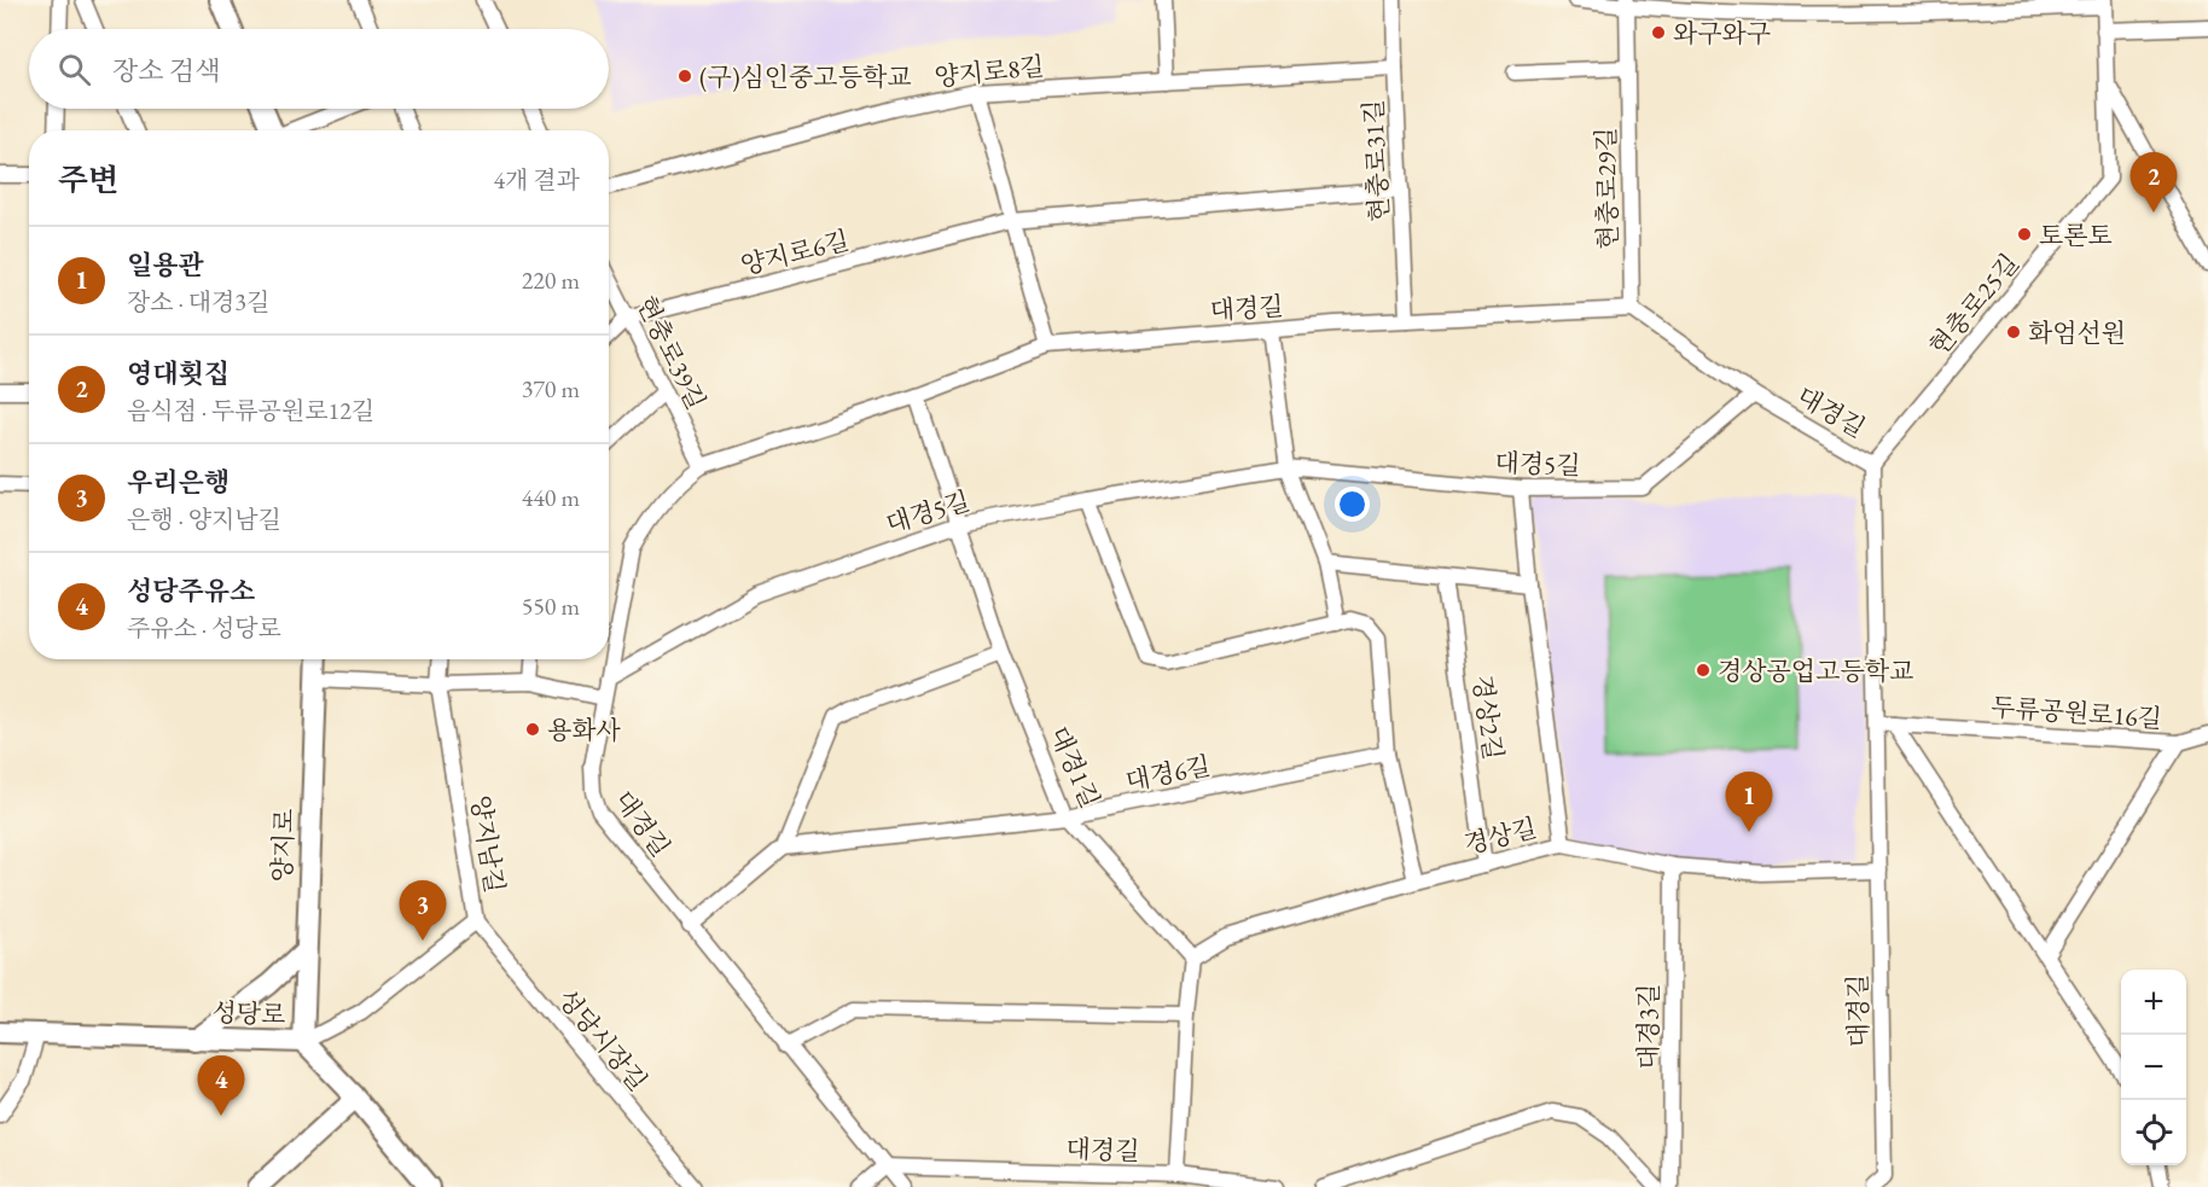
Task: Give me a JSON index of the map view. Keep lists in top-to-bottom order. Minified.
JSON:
{"streets":{"main road":["양지로","성당로"],"street":["양지로8길","현충로31길","현충로29길","양지로6길","현충로25길","대경길","현충로39길","대경5길","두류공원로16길","경상2길","대경1길","대경6길","경상길","양지남길","대경3길","성당시장길"]},"crossings":[["양지로8길","현충로31길"],["현충로31길","양지로6길"],["현충로31길","대경길"],["현충로29길","대경길"],["양지로6길","현충로39길"],["현충로25길","대경길"],["대경길","현충로39길"],["대경길","대경5길"],["대경길","두류공원로16길"],["대경길","대경1길"],["대경5길","대경1길"],["대경5길","경상길"],["경상2길","경상길"],["대경1길","대경6길"],["대경1길","경상길"],["양지남길","양지로"],["양지남길","성당로"],["양지남길","성당시장길"],["양지로","성당로"]],"places":["와구와구","(구)심인중고등학교","토론토","화엄선원","경상공업고등학교","용화사"],"page":{"search":"장소 검색","heading":["주변","4개 결과"],"pins":["2","1","3","4"],"list":[{"mark":"1","name":"일용관","note":"장소 · 대경3길","value":"220 m"},{"mark":"2","name":"영대횟집","note":"음식점 · 두류공원로12길","value":"370 m"},{"mark":"3","name":"우리은행","note":"은행 · 양지남길","value":"440 m"},{"mark":"4","name":"성당주유소","note":"주유소 · 성당로","value":"550 m"}],"map_buttons":["+","−"]}}
